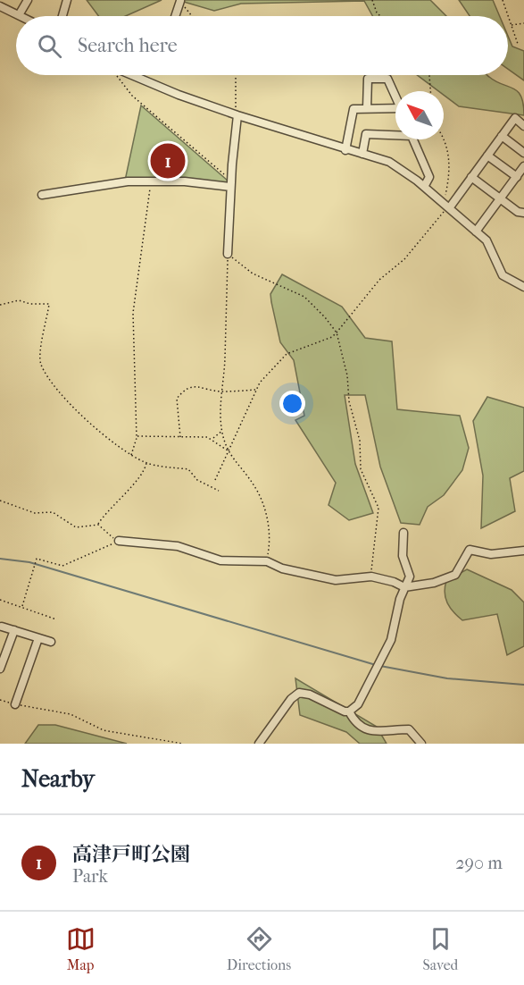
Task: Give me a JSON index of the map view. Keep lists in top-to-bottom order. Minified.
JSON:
{"north":"top left","page":{"search":"Search here","pins":"1","heading":"Nearby","list":[{"mark":"1","name":"高津戸町公園","note":"Park","value":"290 m"}],"nav":["Map","Directions","Saved"]}}
